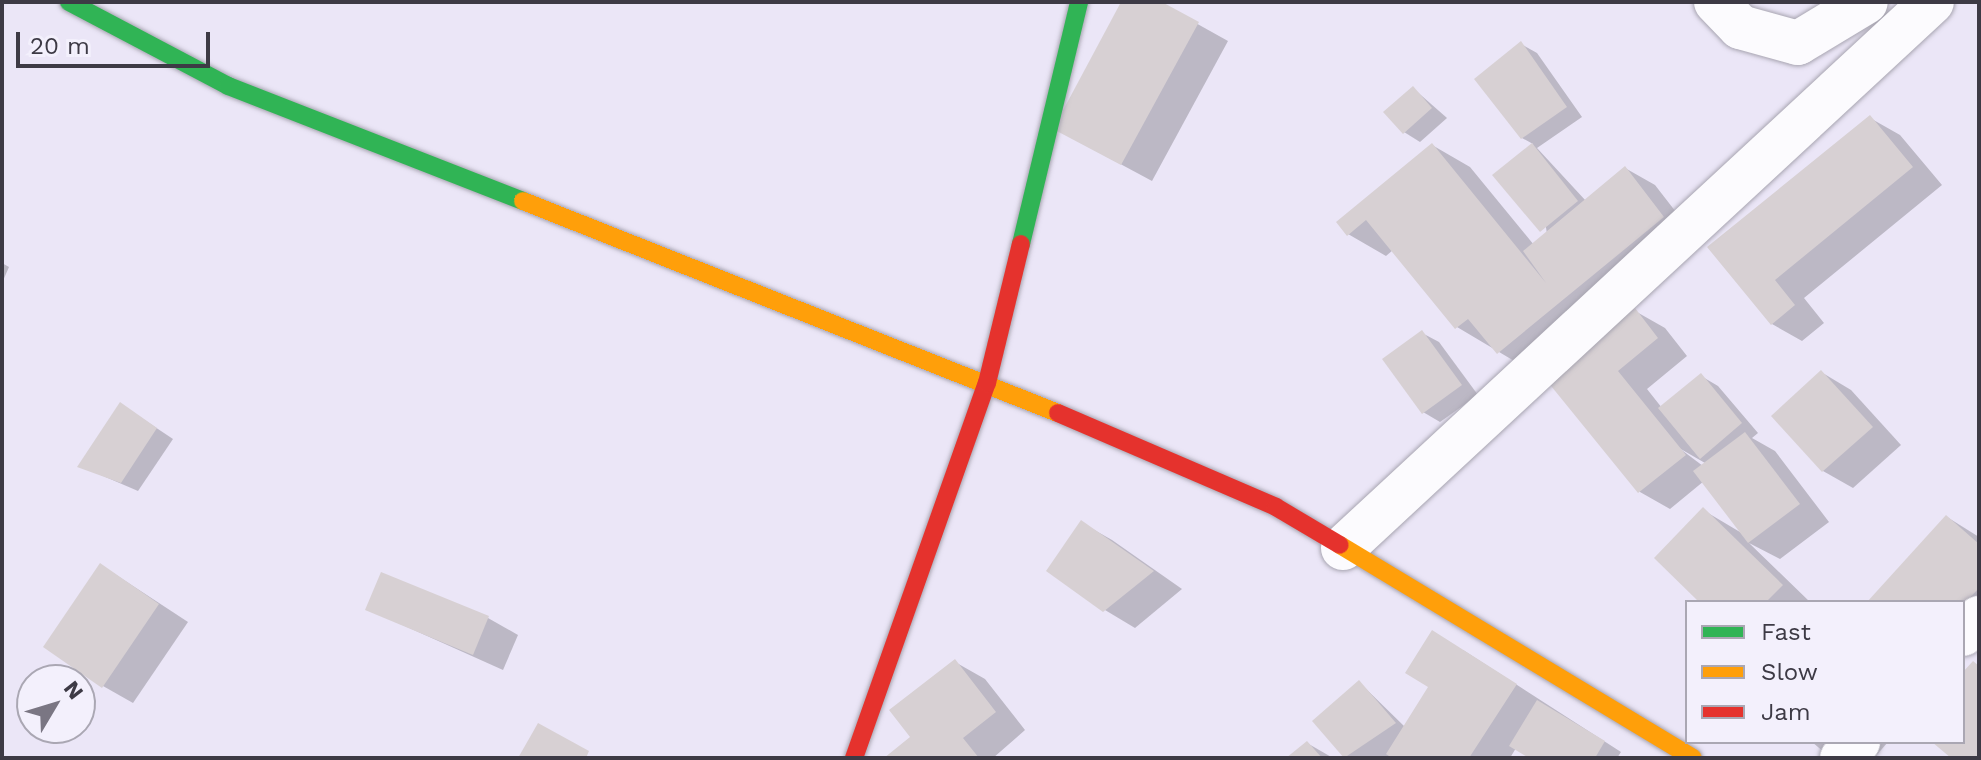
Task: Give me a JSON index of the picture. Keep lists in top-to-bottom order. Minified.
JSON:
{"legend":["Fast","Slow","Jam"],"scale_bar":"20 m","north":"top right"}
